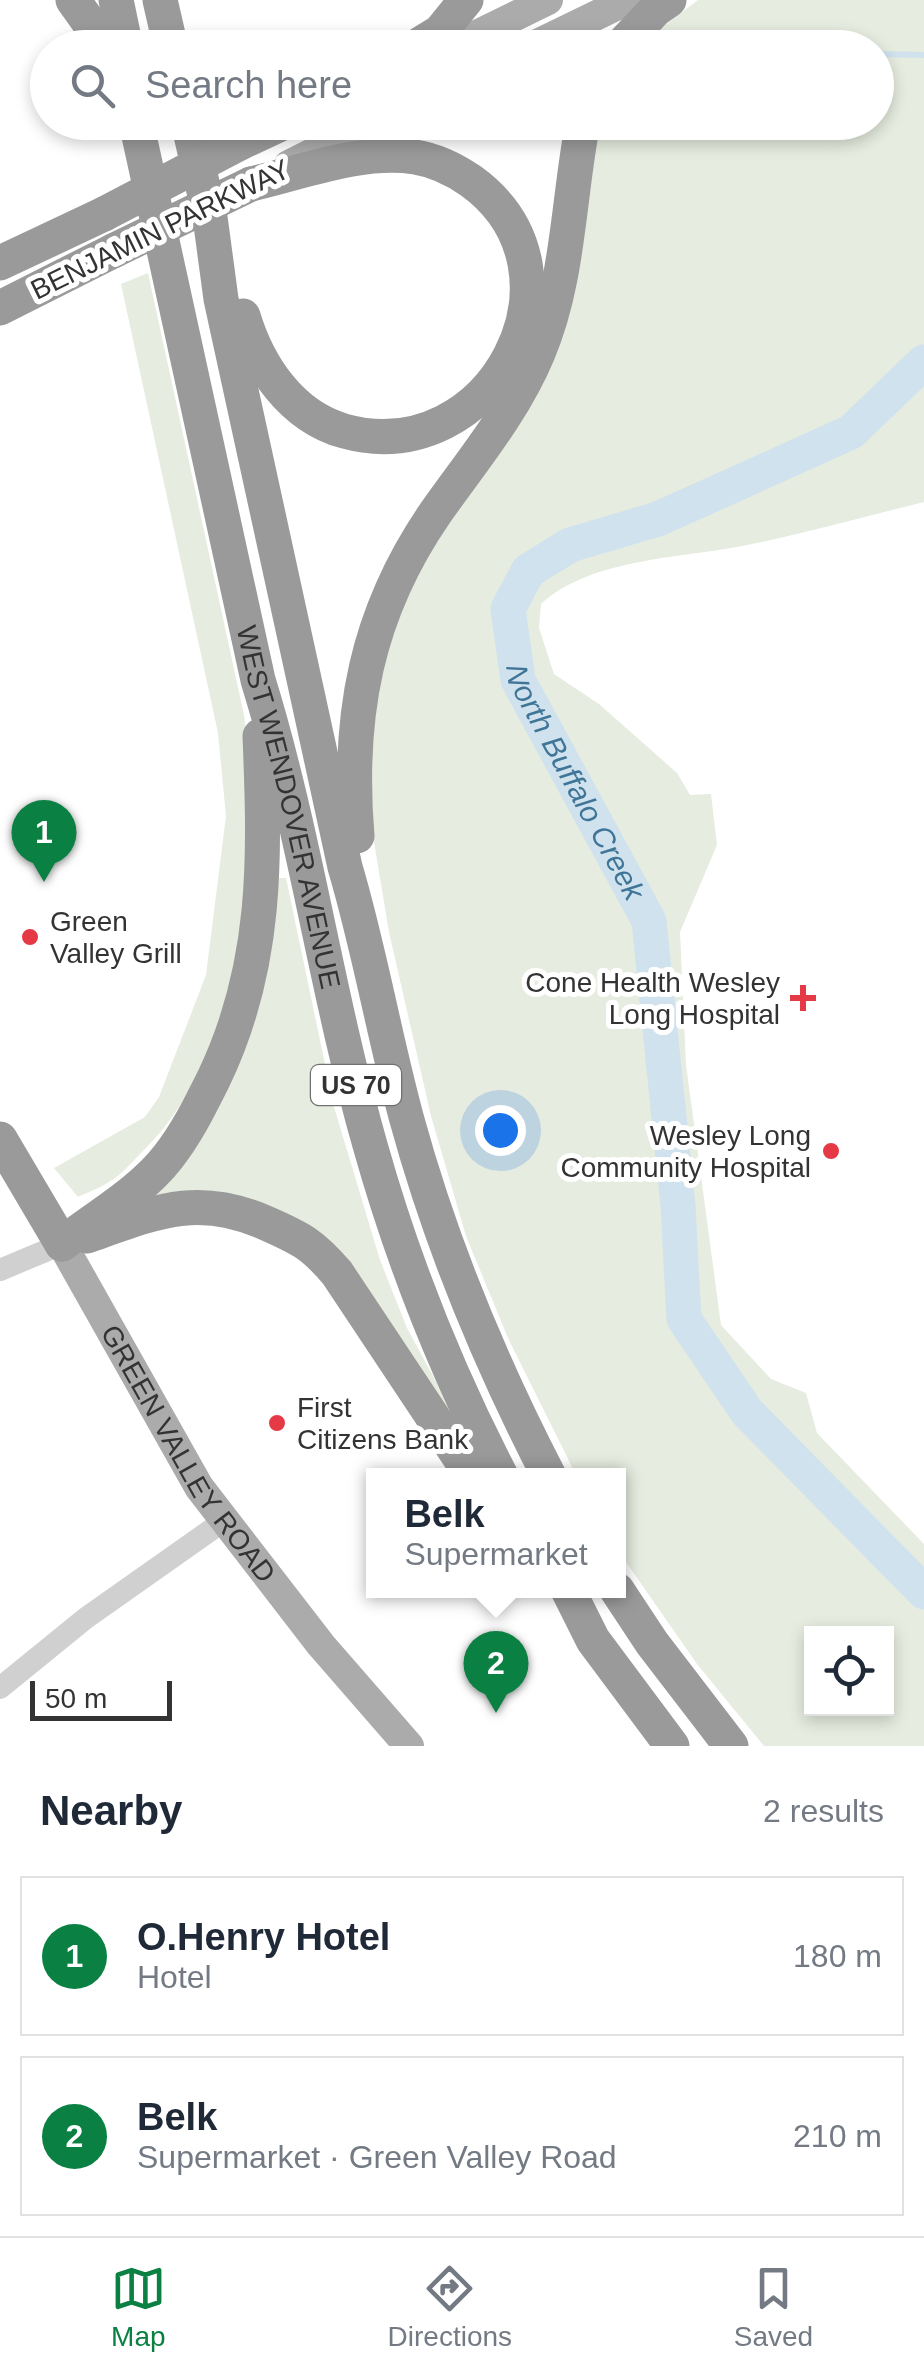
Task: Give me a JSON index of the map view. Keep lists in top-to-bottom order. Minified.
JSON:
{"streets":{"highway":["BENJAMIN PARKWAY","WEST WENDOVER AVENUE","US 70","GREEN VALLEY ROAD"]},"water":["North Buffalo Creek"],"places":{"other":["Green Valley Grill","Wesley Long Community Hospital","First Citizens Bank"],"health":["Cone Health Wesley Long Hospital"]},"scale_bar":"50 m","page":{"search":"Search here","pins":["1","2"],"popup":["Belk","Supermarket"],"scale":"50 m","heading":["Nearby","2 results"],"list":[{"mark":"1","name":"O.Henry Hotel","note":"Hotel","value":"180 m"},{"mark":"2","name":"Belk","note":"Supermarket · Green Valley Road","value":"210 m"}],"nav":["Map","Directions","Saved"]}}
